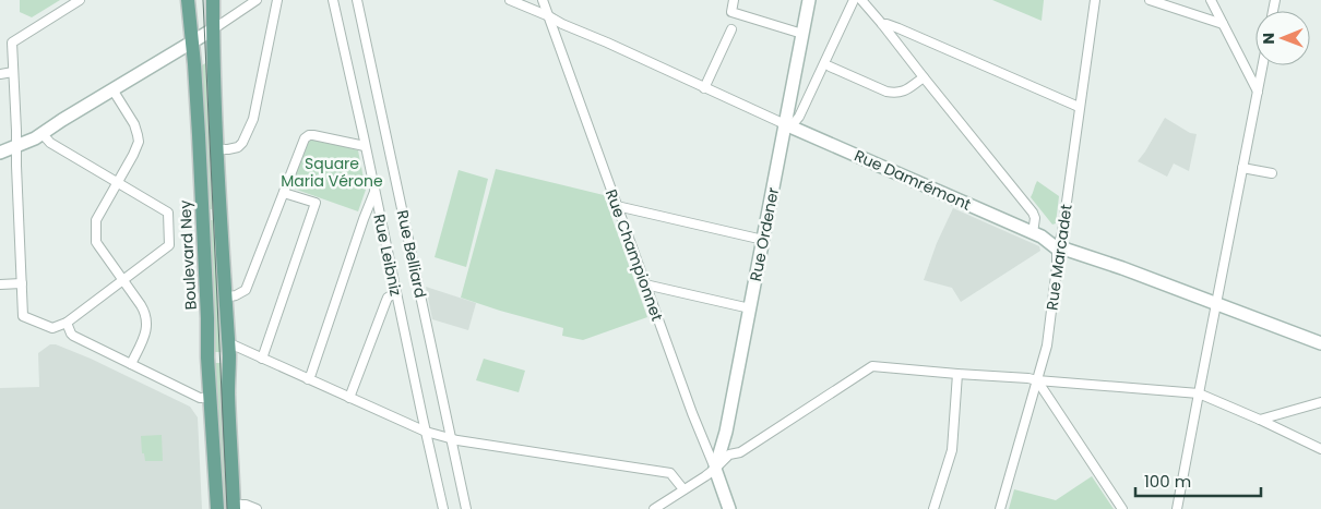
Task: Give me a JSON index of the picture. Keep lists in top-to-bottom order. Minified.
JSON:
{"streets":{"main road":["Boulevard Ney"],"street":["Rue Damrémont","Rue Ordener","Rue Belliard","Rue Leibniz","Rue Championnet","Rue Marcadet"]},"crossings":[["Rue Damrémont","Rue Ordener"],["Rue Damrémont","Rue Championnet"],["Rue Damrémont","Rue Marcadet"],["Rue Ordener","Rue Championnet"]],"parks":["Square Maria Vérone"],"scale_bar":"100 m","north":"left"}
